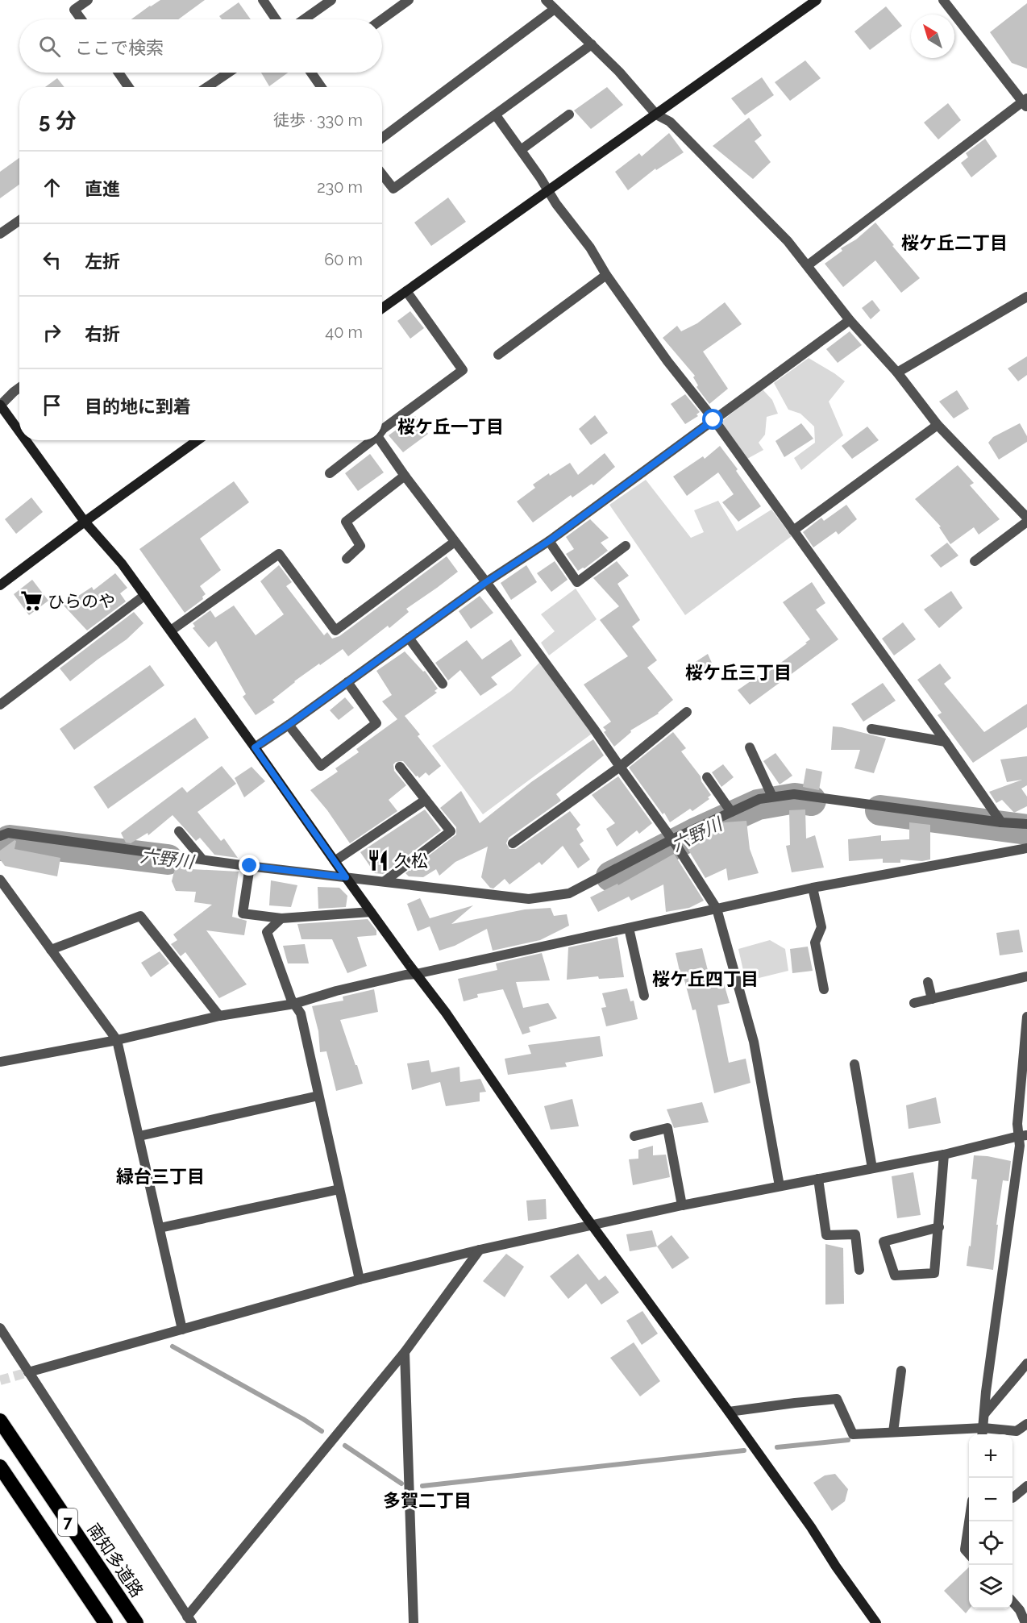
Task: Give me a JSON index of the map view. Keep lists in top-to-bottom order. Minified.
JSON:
{"streets":{"highway":["7","南知多道路"]},"districts":["桜ケ丘二丁目","桜ケ丘一丁目","桜ケ丘三丁目","桜ケ丘四丁目","緑台三丁目","多賀二丁目"],"water":["六野川"],"places":{"supermarket":["ひらのや"],"restaurant":["久松"]},"north":"top left","page":{"search":"ここで検索","heading":["5 分","徒歩 · 330 m"],"list":[["直進","230 m"],["左折","60 m"],["右折","40 m"],"目的地に到着"],"map_buttons":["+","−"]}}
